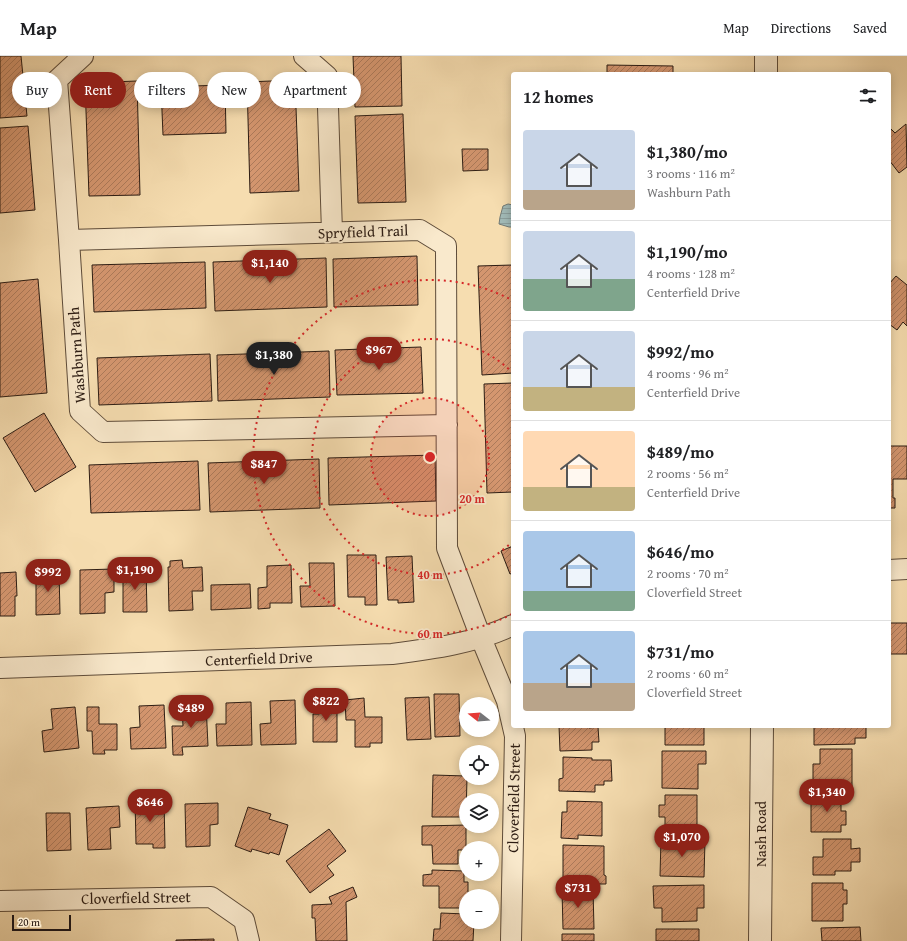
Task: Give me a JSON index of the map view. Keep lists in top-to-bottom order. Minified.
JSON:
{"streets":{"street":["Spryfield Trail","Washburn Path","Centerfield Drive","Cloverfield Street","Nash Road"]},"crossings":[["Spryfield Trail","Washburn Path"],["Spryfield Trail","Cloverfield Street"],["Centerfield Drive","Cloverfield Street"]],"scale_bar":"20 m","north":"left","page":{"header":"Map","nav":["Map","Directions","Saved"],"chip":["Buy","Rent","Filters","New","Apartment"],"heading":"12 homes","list":[{"name":"$1,380/mo","note":"3 rooms · 116 m² · Washburn Path"},{"name":"$1,190/mo","note":"4 rooms · 128 m² · Centerfield Drive"},{"name":"$992/mo","note":"4 rooms · 96 m² · Centerfield Drive"},{"name":"$489/mo","note":"2 rooms · 56 m² · Centerfield Drive"},{"name":"$646/mo","note":"2 rooms · 70 m² · Cloverfield Street"},{"name":"$731/mo","note":"2 rooms · 60 m² · Cloverfield Street"}],"price":["$1,140","$967","$1,380","$847","$1,190","$992","$822","$489","$1,340","$646","$1,070","$731"],"map_buttons":["+","−"],"scale":"20 m"},"rings":["20 m","40 m","60 m"]}
